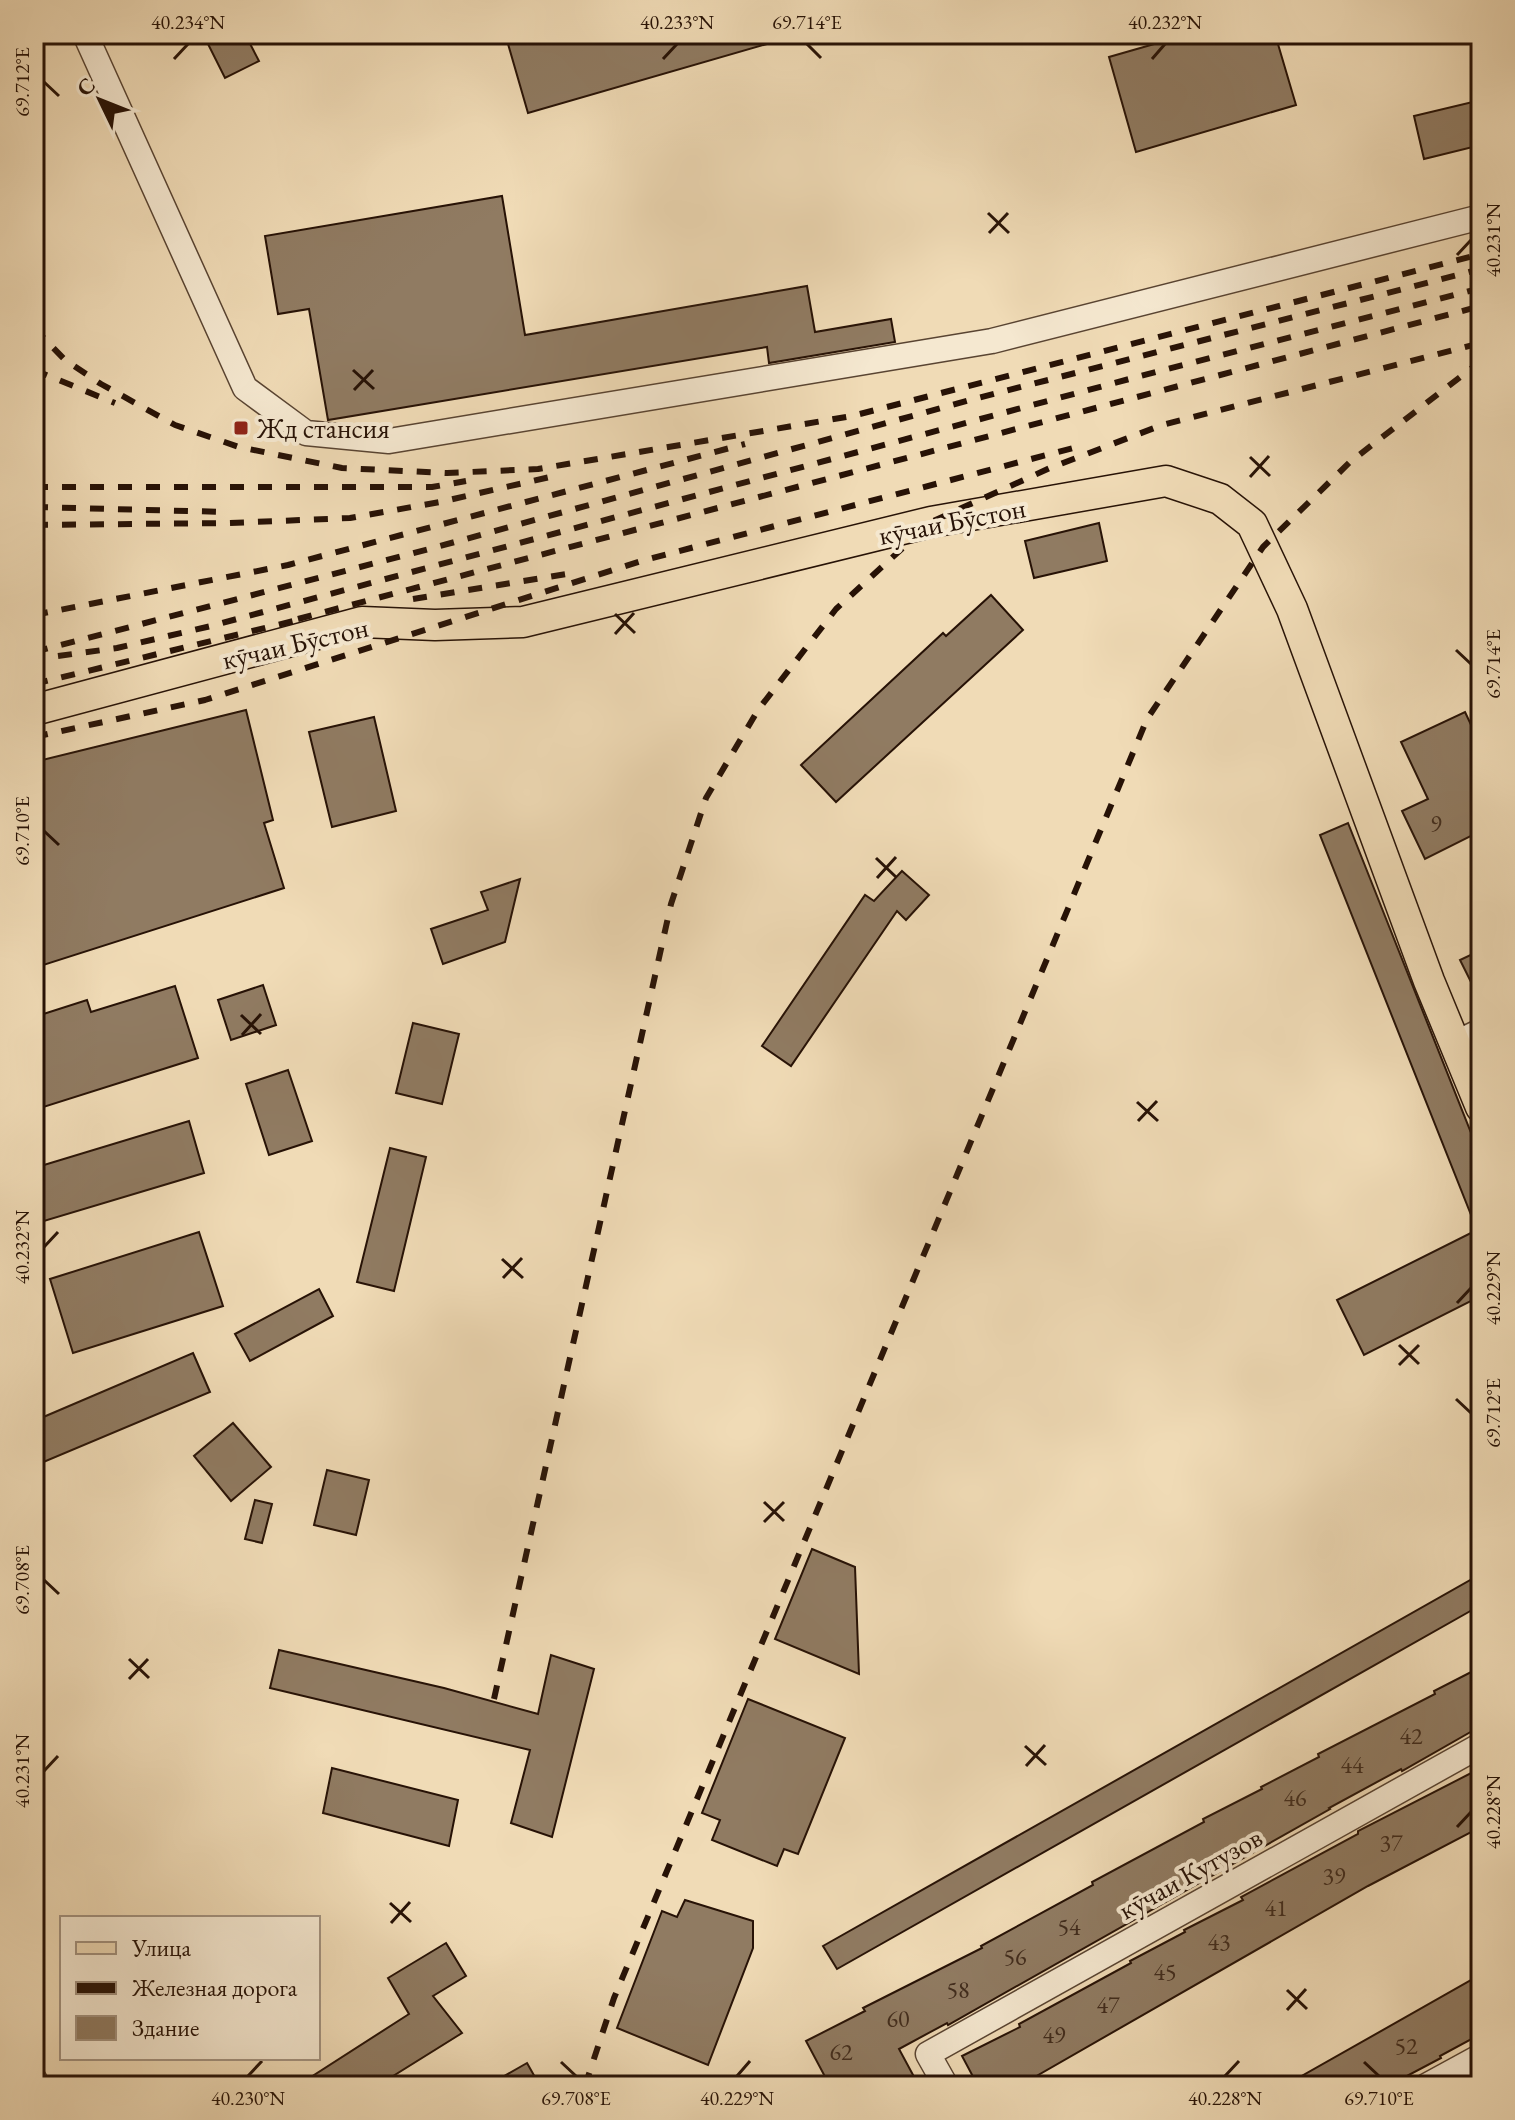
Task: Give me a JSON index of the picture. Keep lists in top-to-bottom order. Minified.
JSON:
{"streets":{"main road":["кӯчаи Бӯстон"],"street":["кӯчаи Кутузов"]},"places":{"transit":["Жд стансия"]},"house_numbers":["9","42","44","46","37","39","41","54","43","56","45","58","47","60","49","52","62"],"legend":["Улица","Железная дорога","Здание"],"north":"top left","coordinates":["40.234°N","40.233°N","69.714°E","40.232°N","69.712°E","40.231°N","69.710°E","40.229°N","69.708°E","40.228°N","40.230°N"]}
